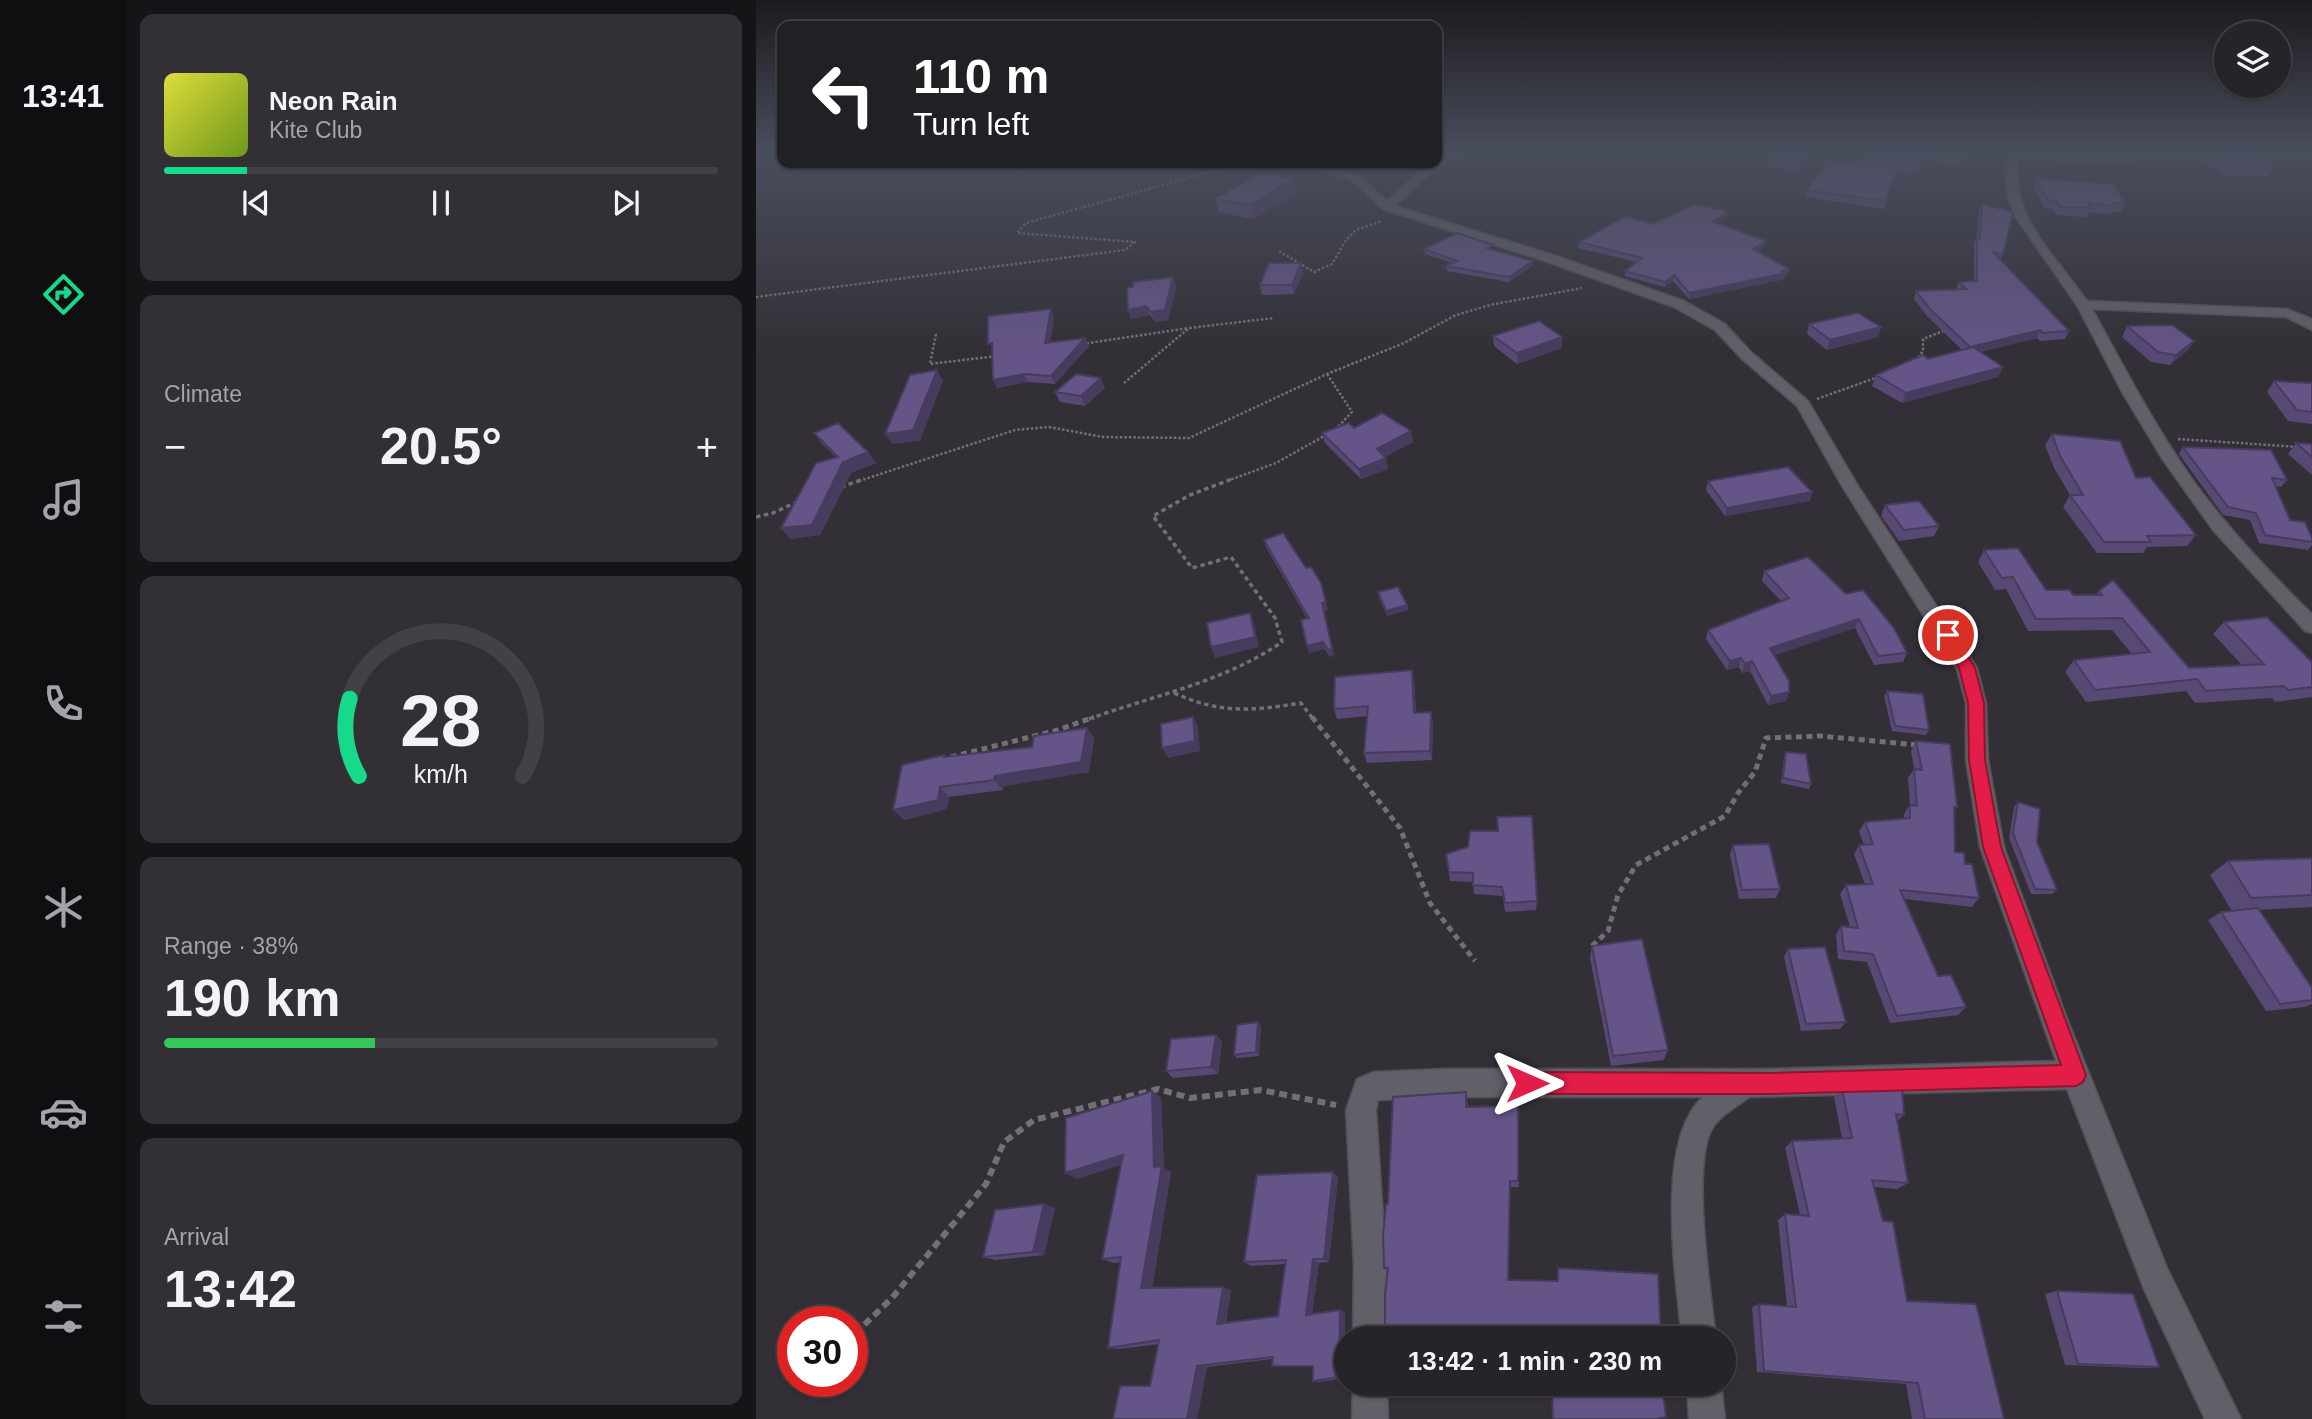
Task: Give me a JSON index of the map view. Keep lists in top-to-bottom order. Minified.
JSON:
{"page":{"tabs":"13:41","turn":["110 m","Turn left"],"song":["Neon Rain","Kite Club"],"tile":["Climate",["Range · 38%","190 km"],["Arrival","13:42"]],"heat":["−","20.5°","+"],"limit":"30","trip":"13:42 · 1 min · 230 m","gauge":["28","km/h"]}}
